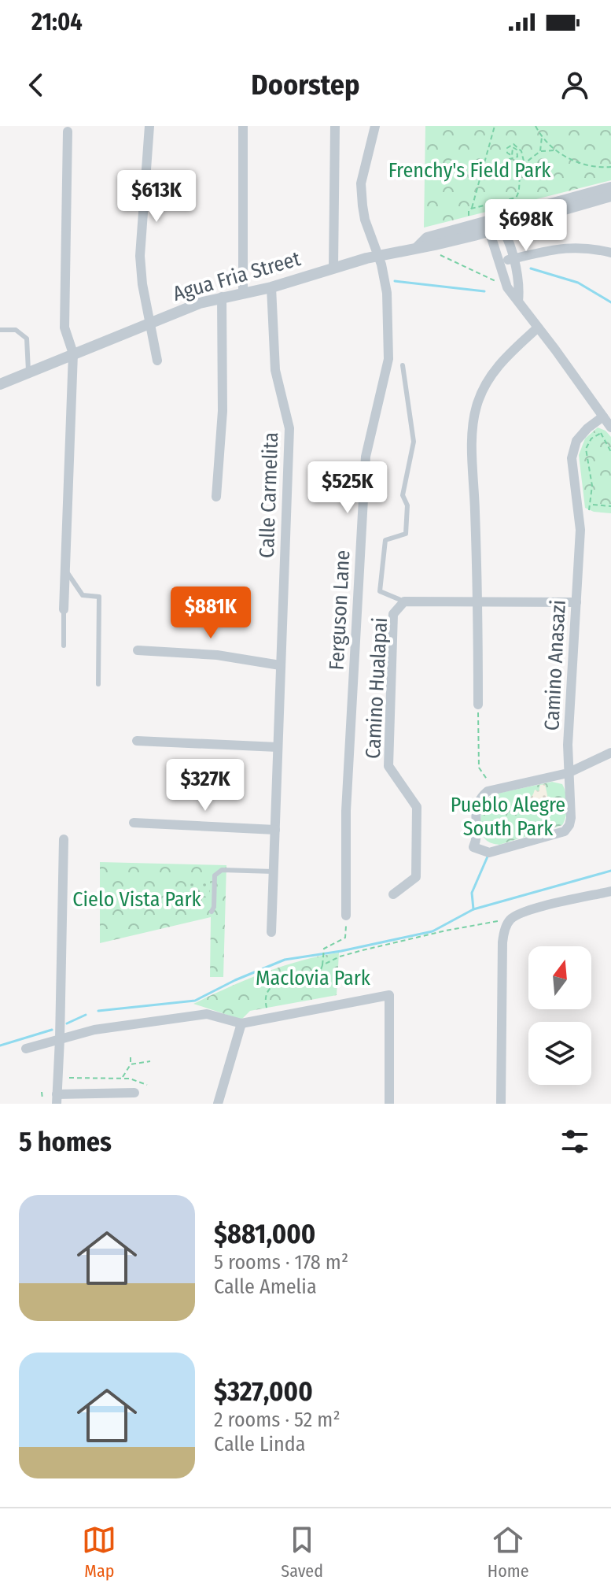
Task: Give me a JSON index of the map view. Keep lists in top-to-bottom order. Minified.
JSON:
{"streets":{"street":["Agua Fria Street","Calle Carmelita","Ferguson Lane","Camino Anasazi","Camino Hualapai"]},"crossings":[["Agua Fria Street","Calle Carmelita"],["Agua Fria Street","Ferguson Lane"],["Camino Anasazi","Camino Hualapai"]],"parks":["Frenchy's Field Park","Pueblo Alegre South Park","Cielo Vista Park","Maclovia Park"],"north":"top","page":{"status":"21:04","header":"Doorstep","price":["$613K","$698K","$525K","$881K","$327K"],"heading":"5 homes","list":[{"name":"$881,000","note":"5 rooms · 178 m² · Calle Amelia"},{"name":"$327,000","note":"2 rooms · 52 m² · Calle Linda"}],"tabs":["Map","Saved","Home"]}}
